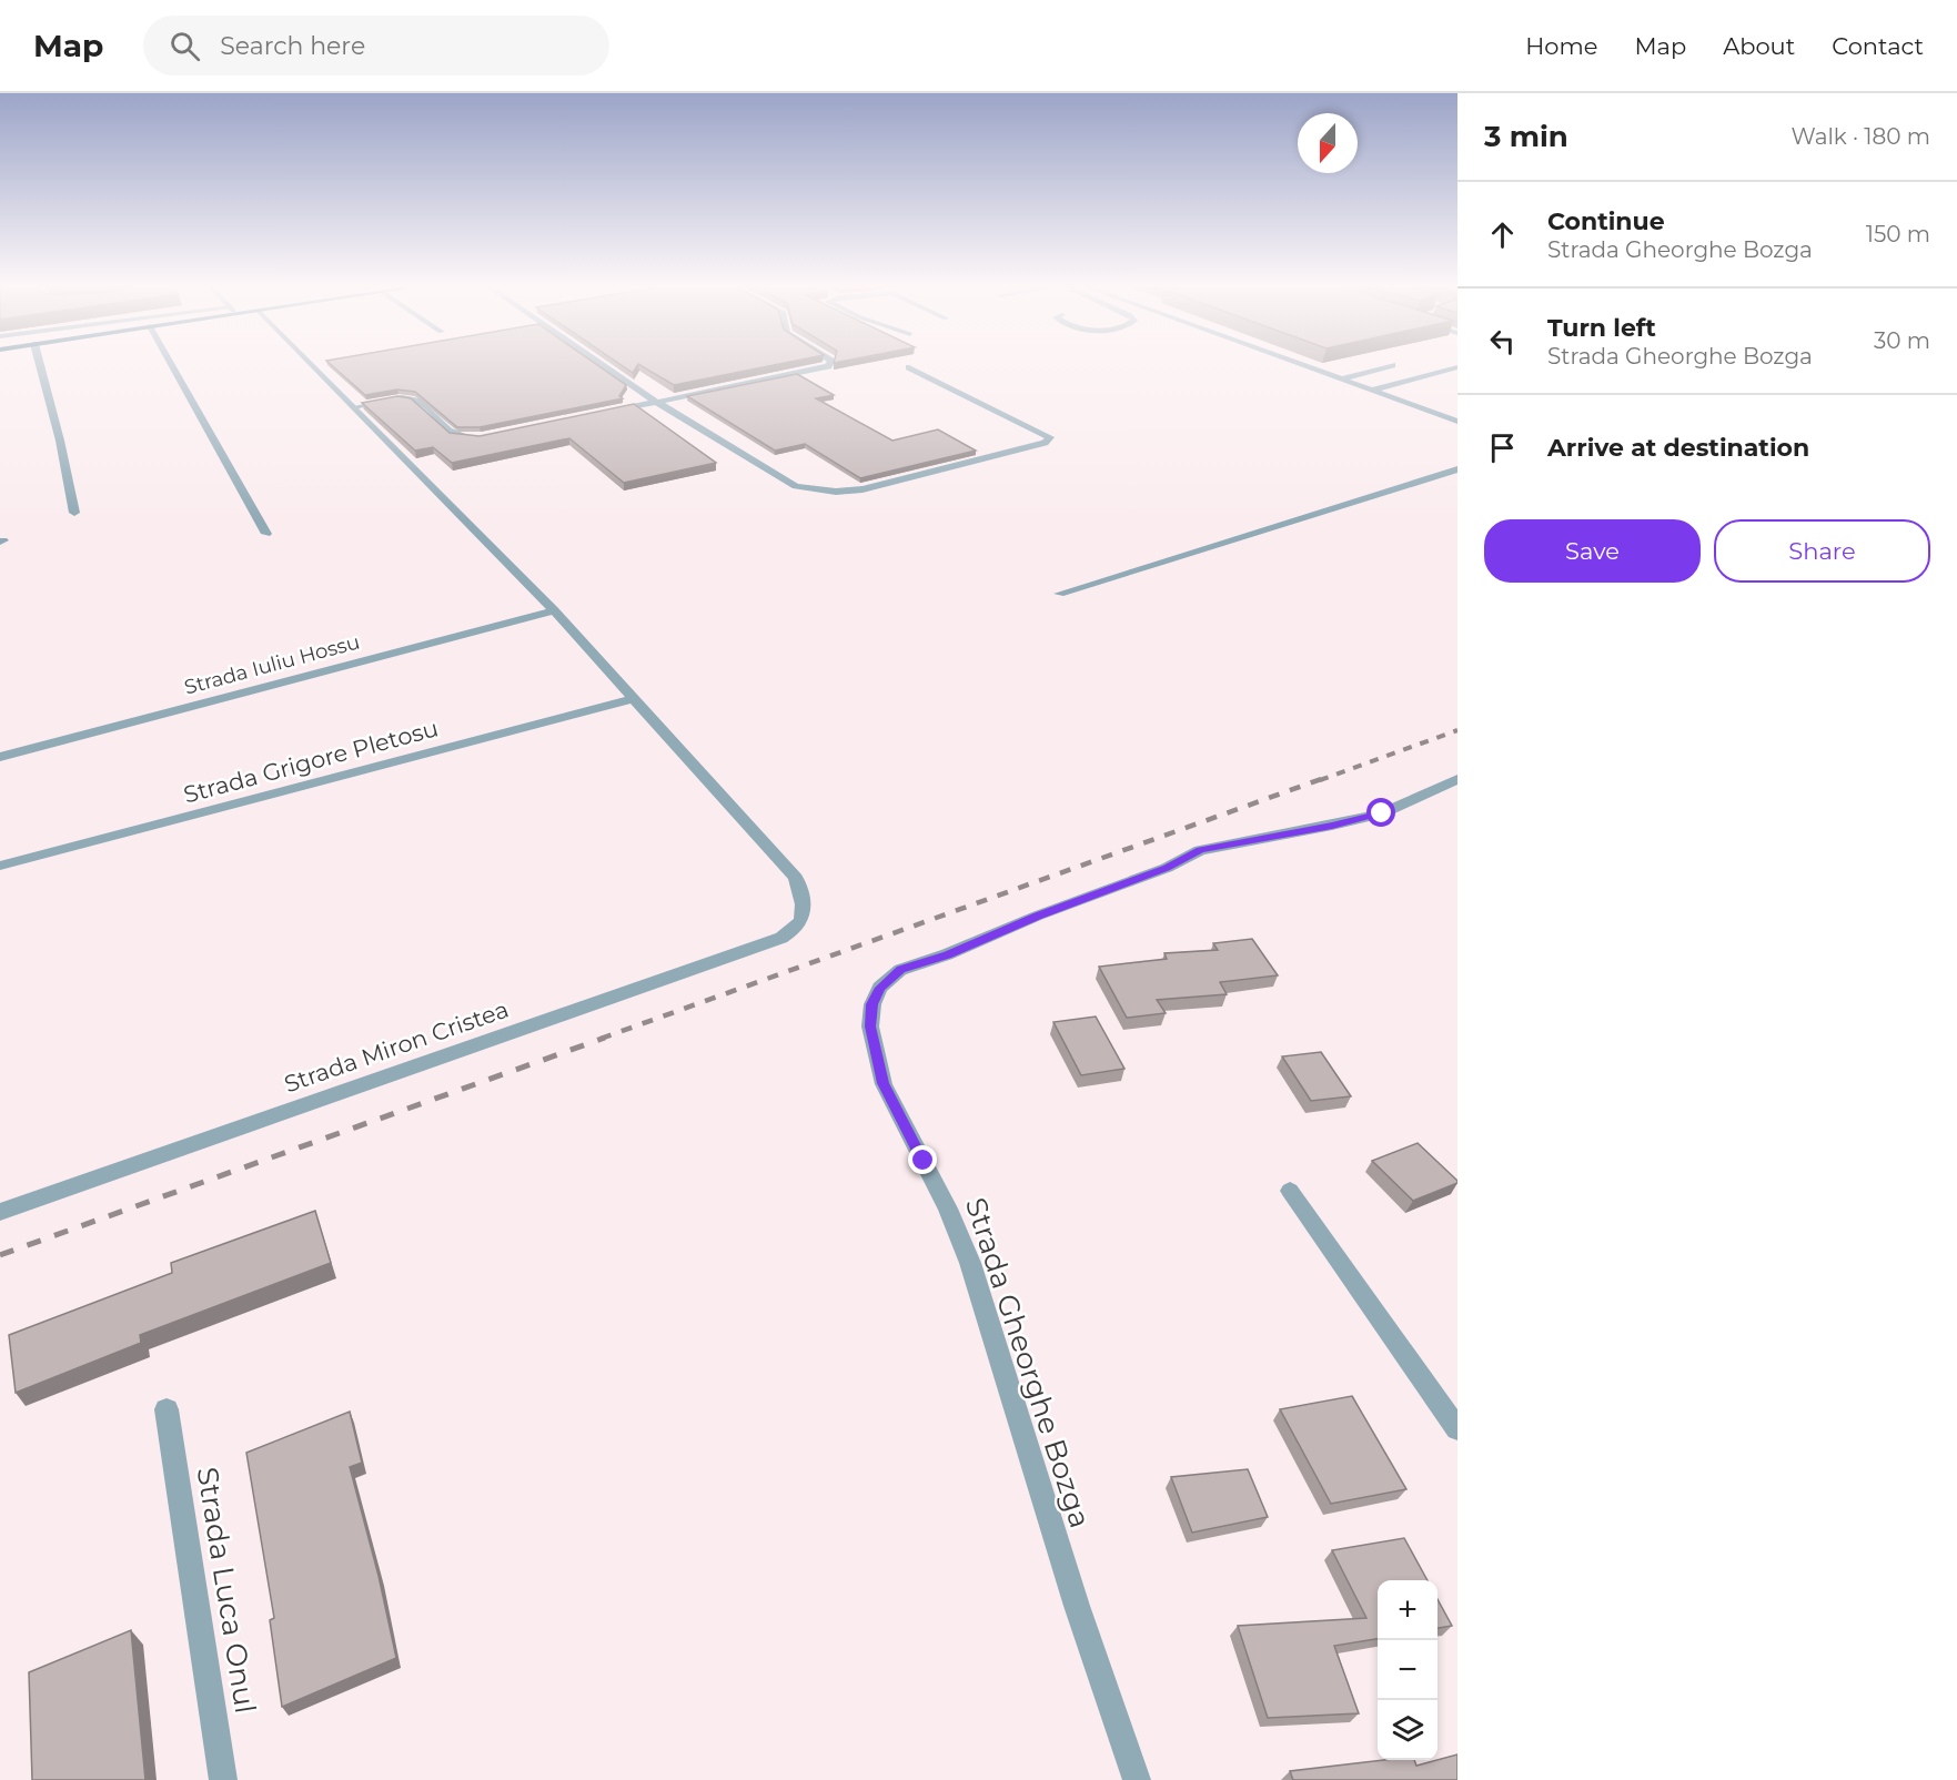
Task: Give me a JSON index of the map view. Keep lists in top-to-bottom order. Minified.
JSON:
{"streets":{"street":["Strada Iuliu Hossu","Strada Grigore Pletosu","Strada Miron Cristea","Strada Gheorghe Bozga","Strada Luca Onul"]},"crossings":[["Strada Grigore Pletosu","Strada Miron Cristea"]],"north":"bottom","page":{"header":"Map","search":"Search here","nav":["Home","Map","About","Contact"],"heading":["3 min","Walk · 180 m"],"list":[["Continue","Strada Gheorghe Bozga","150 m"],["Turn left","Strada Gheorghe Bozga","30 m"],"Arrive at destination"],"buttons":["Save","Share"],"map_buttons":["+","−"]}}
